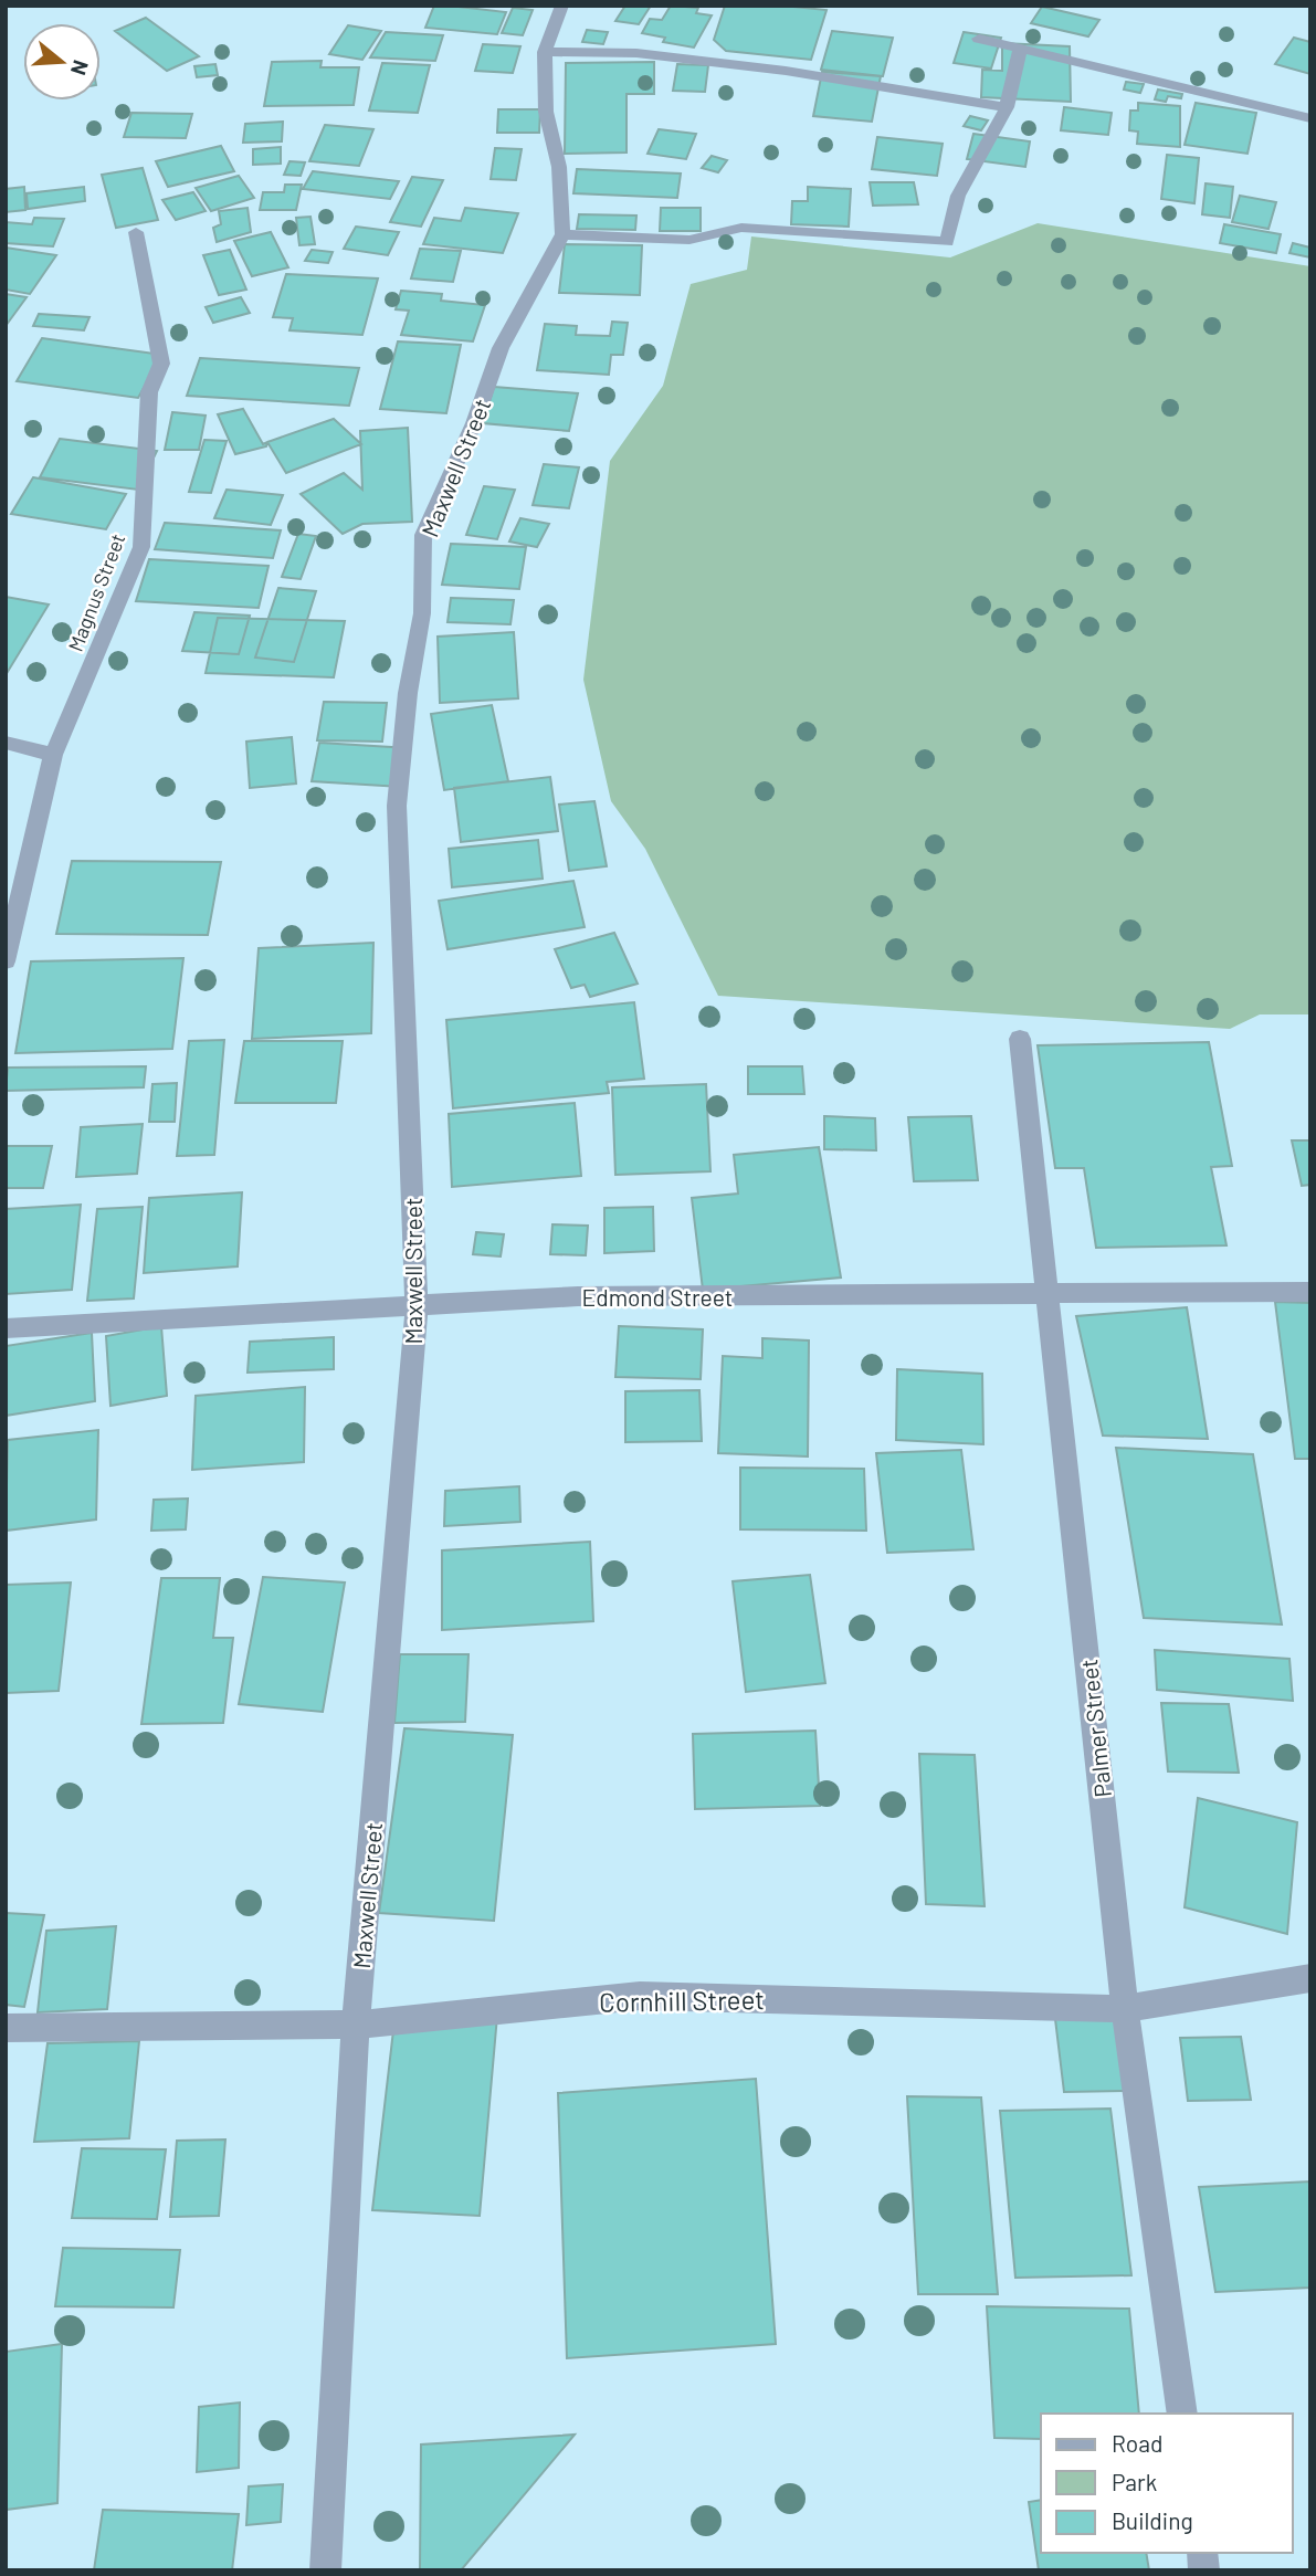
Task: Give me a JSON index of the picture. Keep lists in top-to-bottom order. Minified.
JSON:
{"streets":{"street":["Maxwell Street","Magnus Street","Edmond Street","Palmer Street","Cornhill Street"]},"crossings":[["Maxwell Street","Edmond Street"],["Maxwell Street","Cornhill Street"],["Edmond Street","Palmer Street"],["Palmer Street","Cornhill Street"]],"legend":["Road","Park","Building"],"north":"right"}
